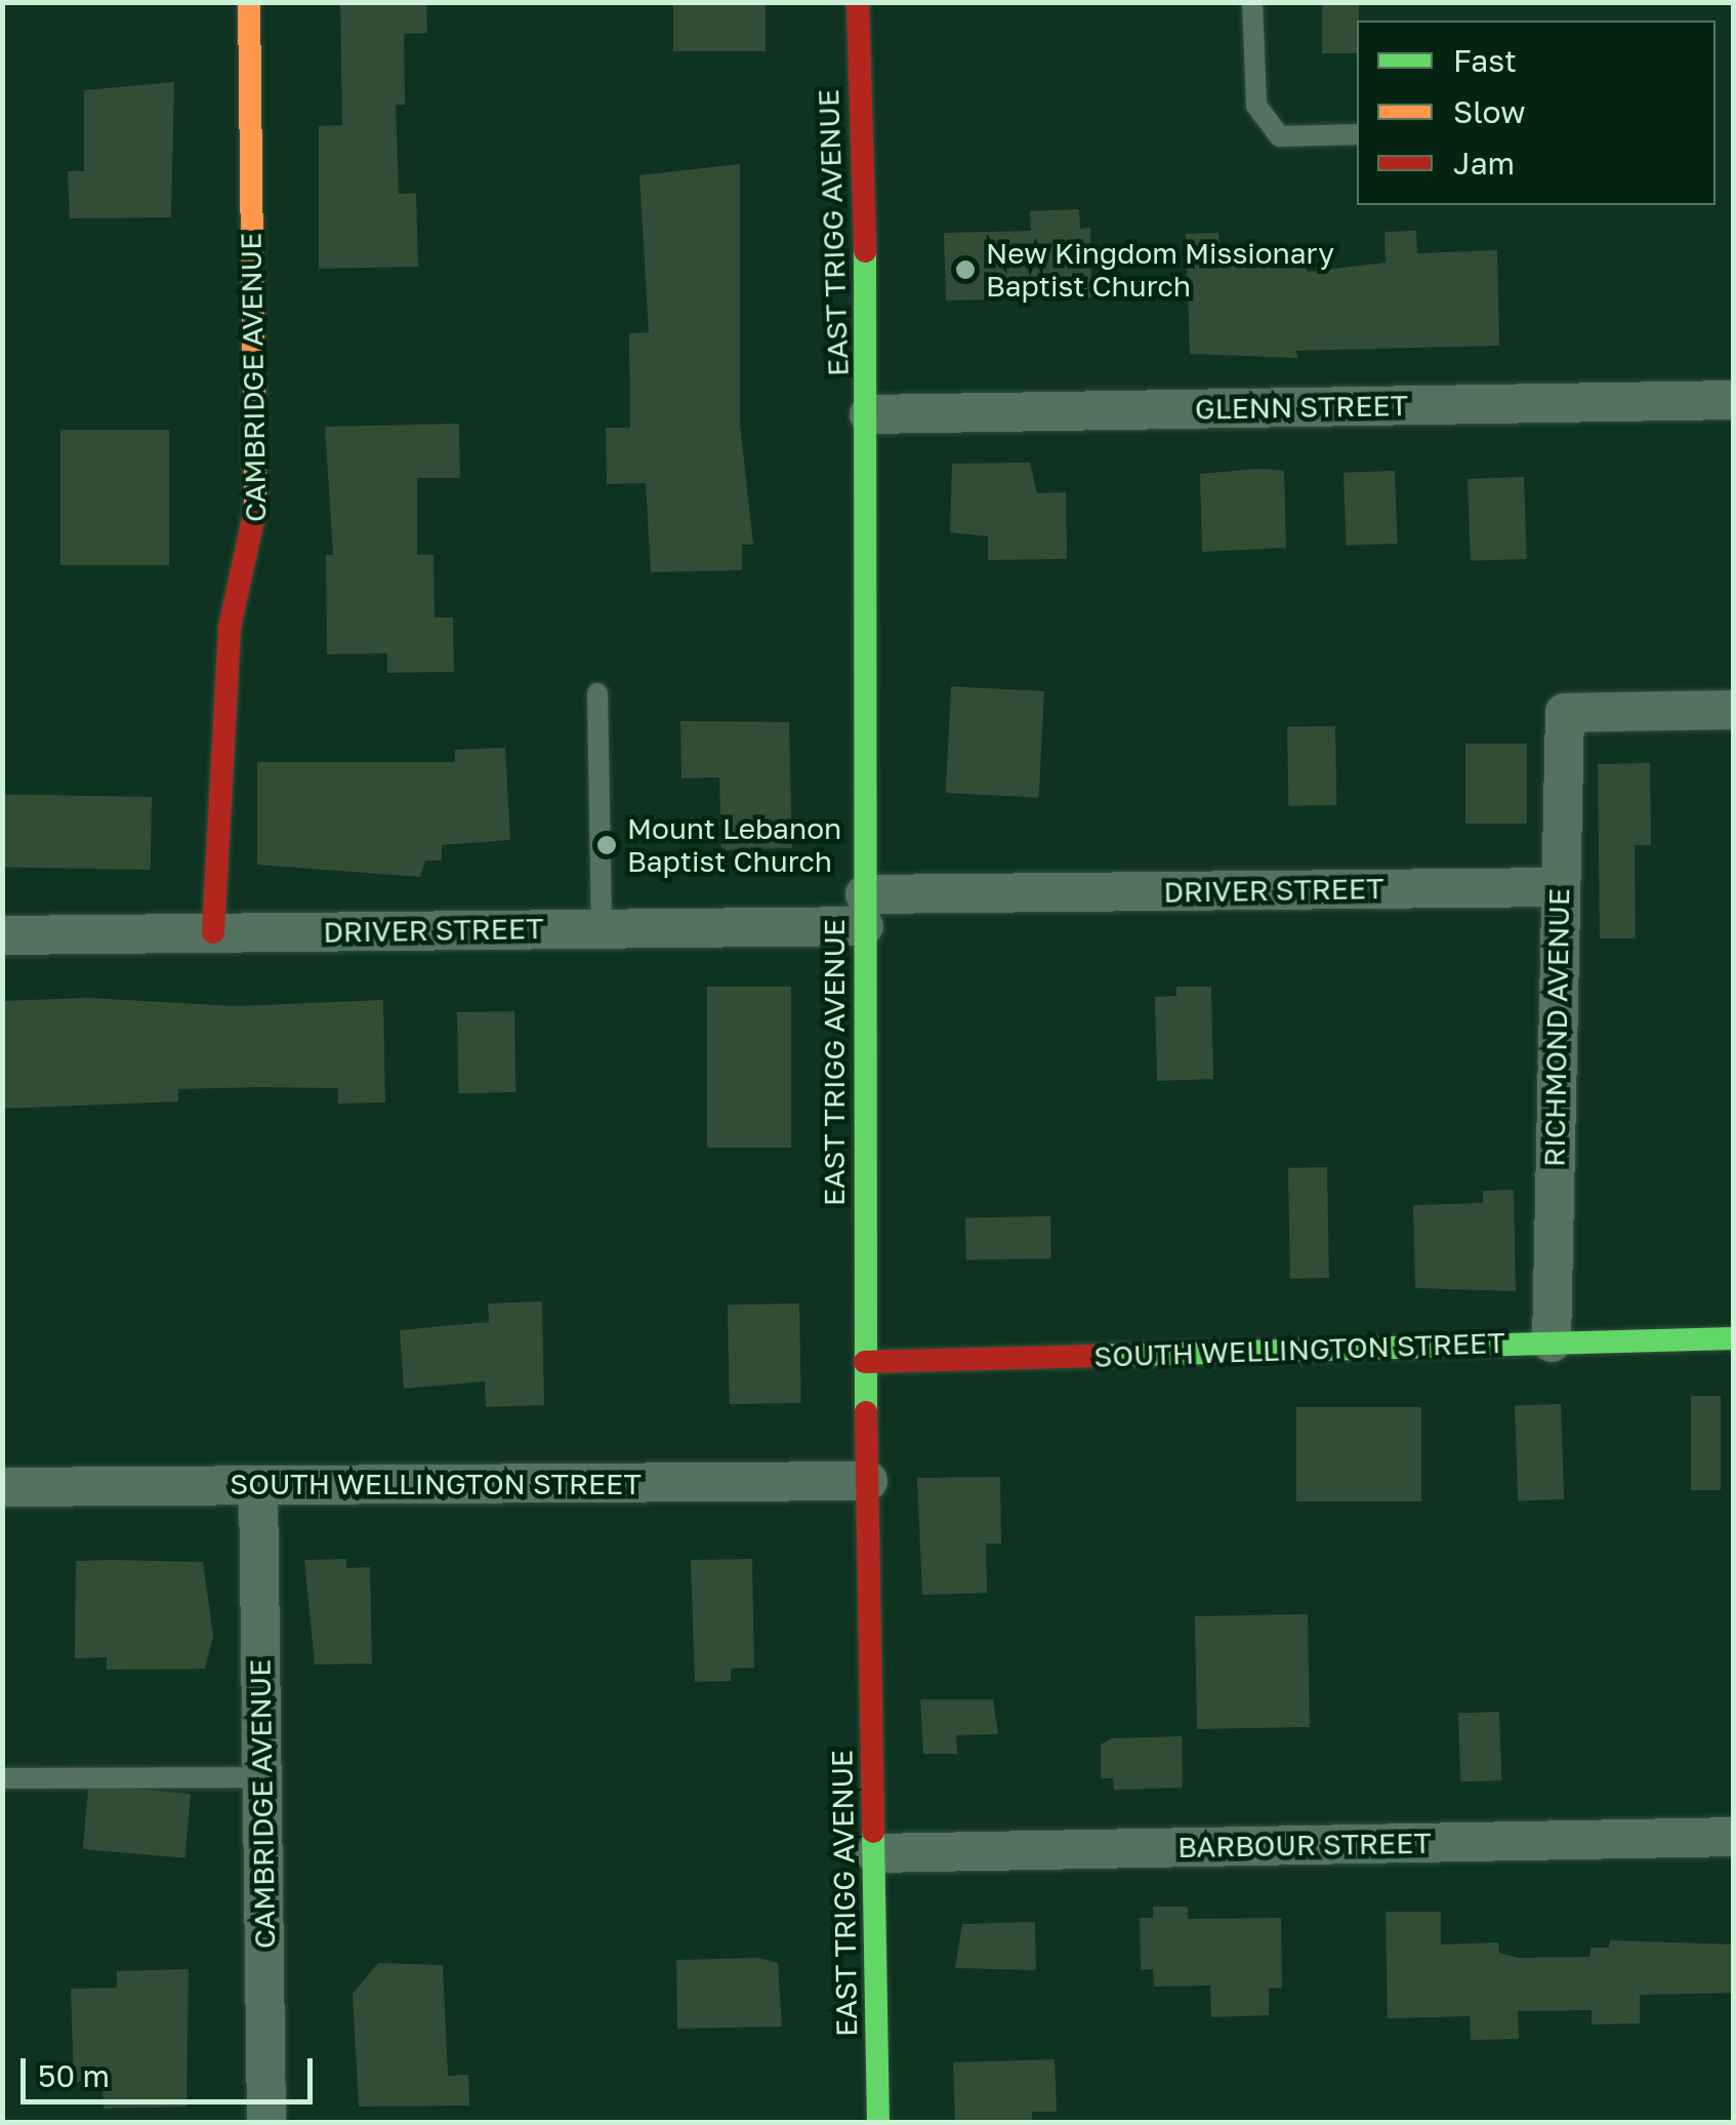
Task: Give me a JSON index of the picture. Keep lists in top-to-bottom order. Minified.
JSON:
{"streets":{"street":["EAST TRIGG AVENUE","CAMBRIDGE AVENUE","GLENN STREET","DRIVER STREET","RICHMOND AVENUE","SOUTH WELLINGTON STREET","BARBOUR STREET"]},"crossings":[["EAST TRIGG AVENUE","GLENN STREET"],["EAST TRIGG AVENUE","DRIVER STREET"],["EAST TRIGG AVENUE","SOUTH WELLINGTON STREET"],["EAST TRIGG AVENUE","BARBOUR STREET"],["CAMBRIDGE AVENUE","DRIVER STREET"],["CAMBRIDGE AVENUE","SOUTH WELLINGTON STREET"],["DRIVER STREET","RICHMOND AVENUE"],["RICHMOND AVENUE","SOUTH WELLINGTON STREET"]],"places":["New Kingdom Missionary Baptist Church","Mount Lebanon Baptist Church"],"legend":["Fast","Slow","Jam"],"scale_bar":"50 m"}
